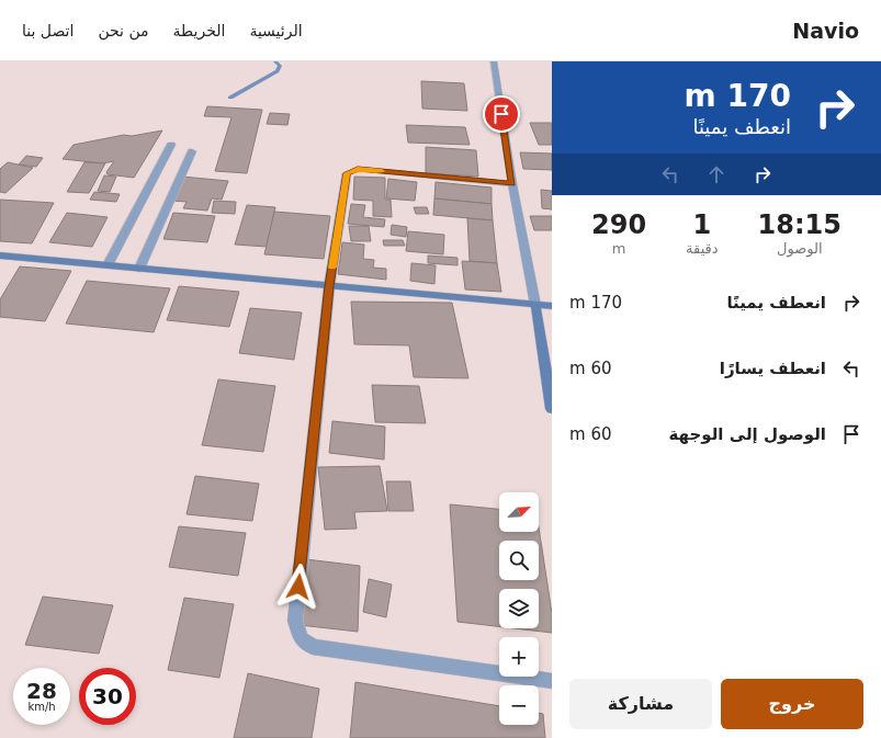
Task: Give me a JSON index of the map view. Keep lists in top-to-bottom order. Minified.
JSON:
{"north":"top right","page":{"header":"Navio","nav":["الرئيسية","الخريطة","من نحن","اتصل بنا"],"turn":["170 m","انعطف يمينًا"],"eta":["18:15","الوصول","1","دقيقة","290","m"],"list":[{"name":"انعطف يمينًا","value":"170 m"},{"name":"انعطف يسارًا","value":"60 m"},{"name":"الوصول إلى الوجهة","value":"60 m"}],"map_buttons":["+","−"],"speed":"28 km/h","limit":"30","buttons":["خروج","مشاركة"]}}
